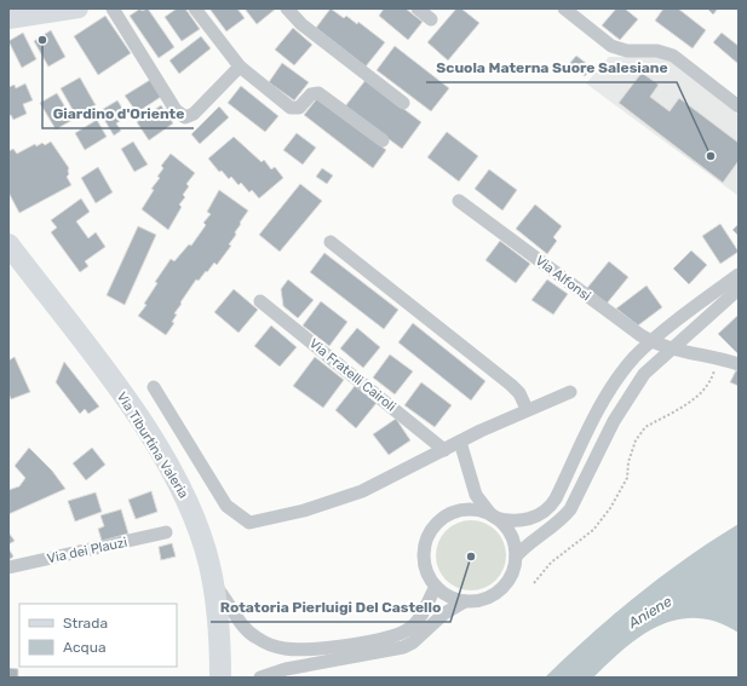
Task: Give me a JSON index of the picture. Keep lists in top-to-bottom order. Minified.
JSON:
{"streets":{"main road":["Via Tiburtina Valeria"],"street":["Via Alfonsi","Via Fratelli Cairoli","Via dei Plauzi"]},"water":["Aniene"],"places":["Giardino d'Oriente","Scuola Materna Suore Salesiane","Rotatoria Pierluigi Del Castello"],"legend":["Strada","Acqua"]}
